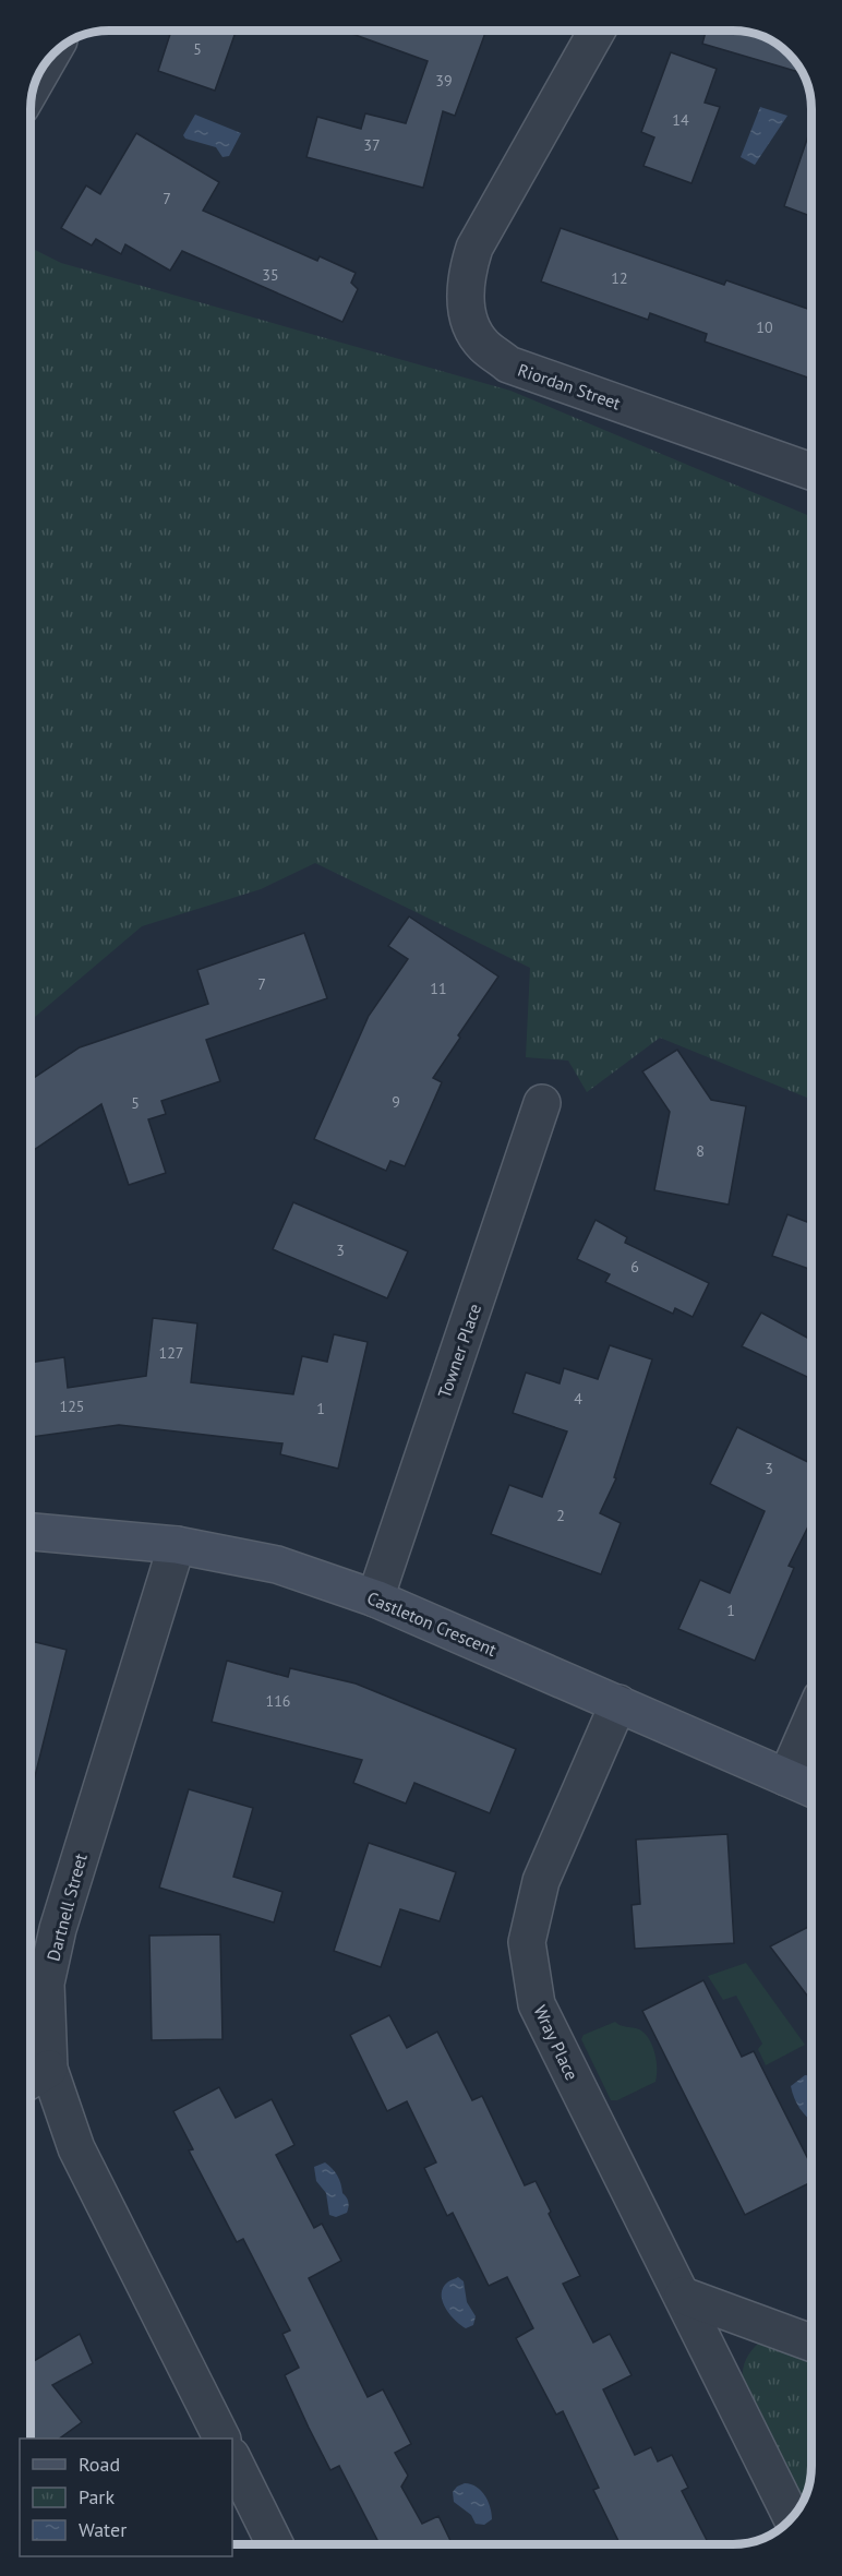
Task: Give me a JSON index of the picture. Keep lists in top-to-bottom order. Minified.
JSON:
{"streets":{"street":["Riordan Street","Towner Place","Castleton Crescent","Dartnell Street","Wray Place"]},"crossings":[["Towner Place","Castleton Crescent"],["Castleton Crescent","Dartnell Street"],["Castleton Crescent","Wray Place"]],"house_numbers":["5","39","14","37","7","35","12","10","7","11","9","5","8","3","6","127","4","125","1","3","2","1","116"],"legend":["Road","Park","Water"]}
